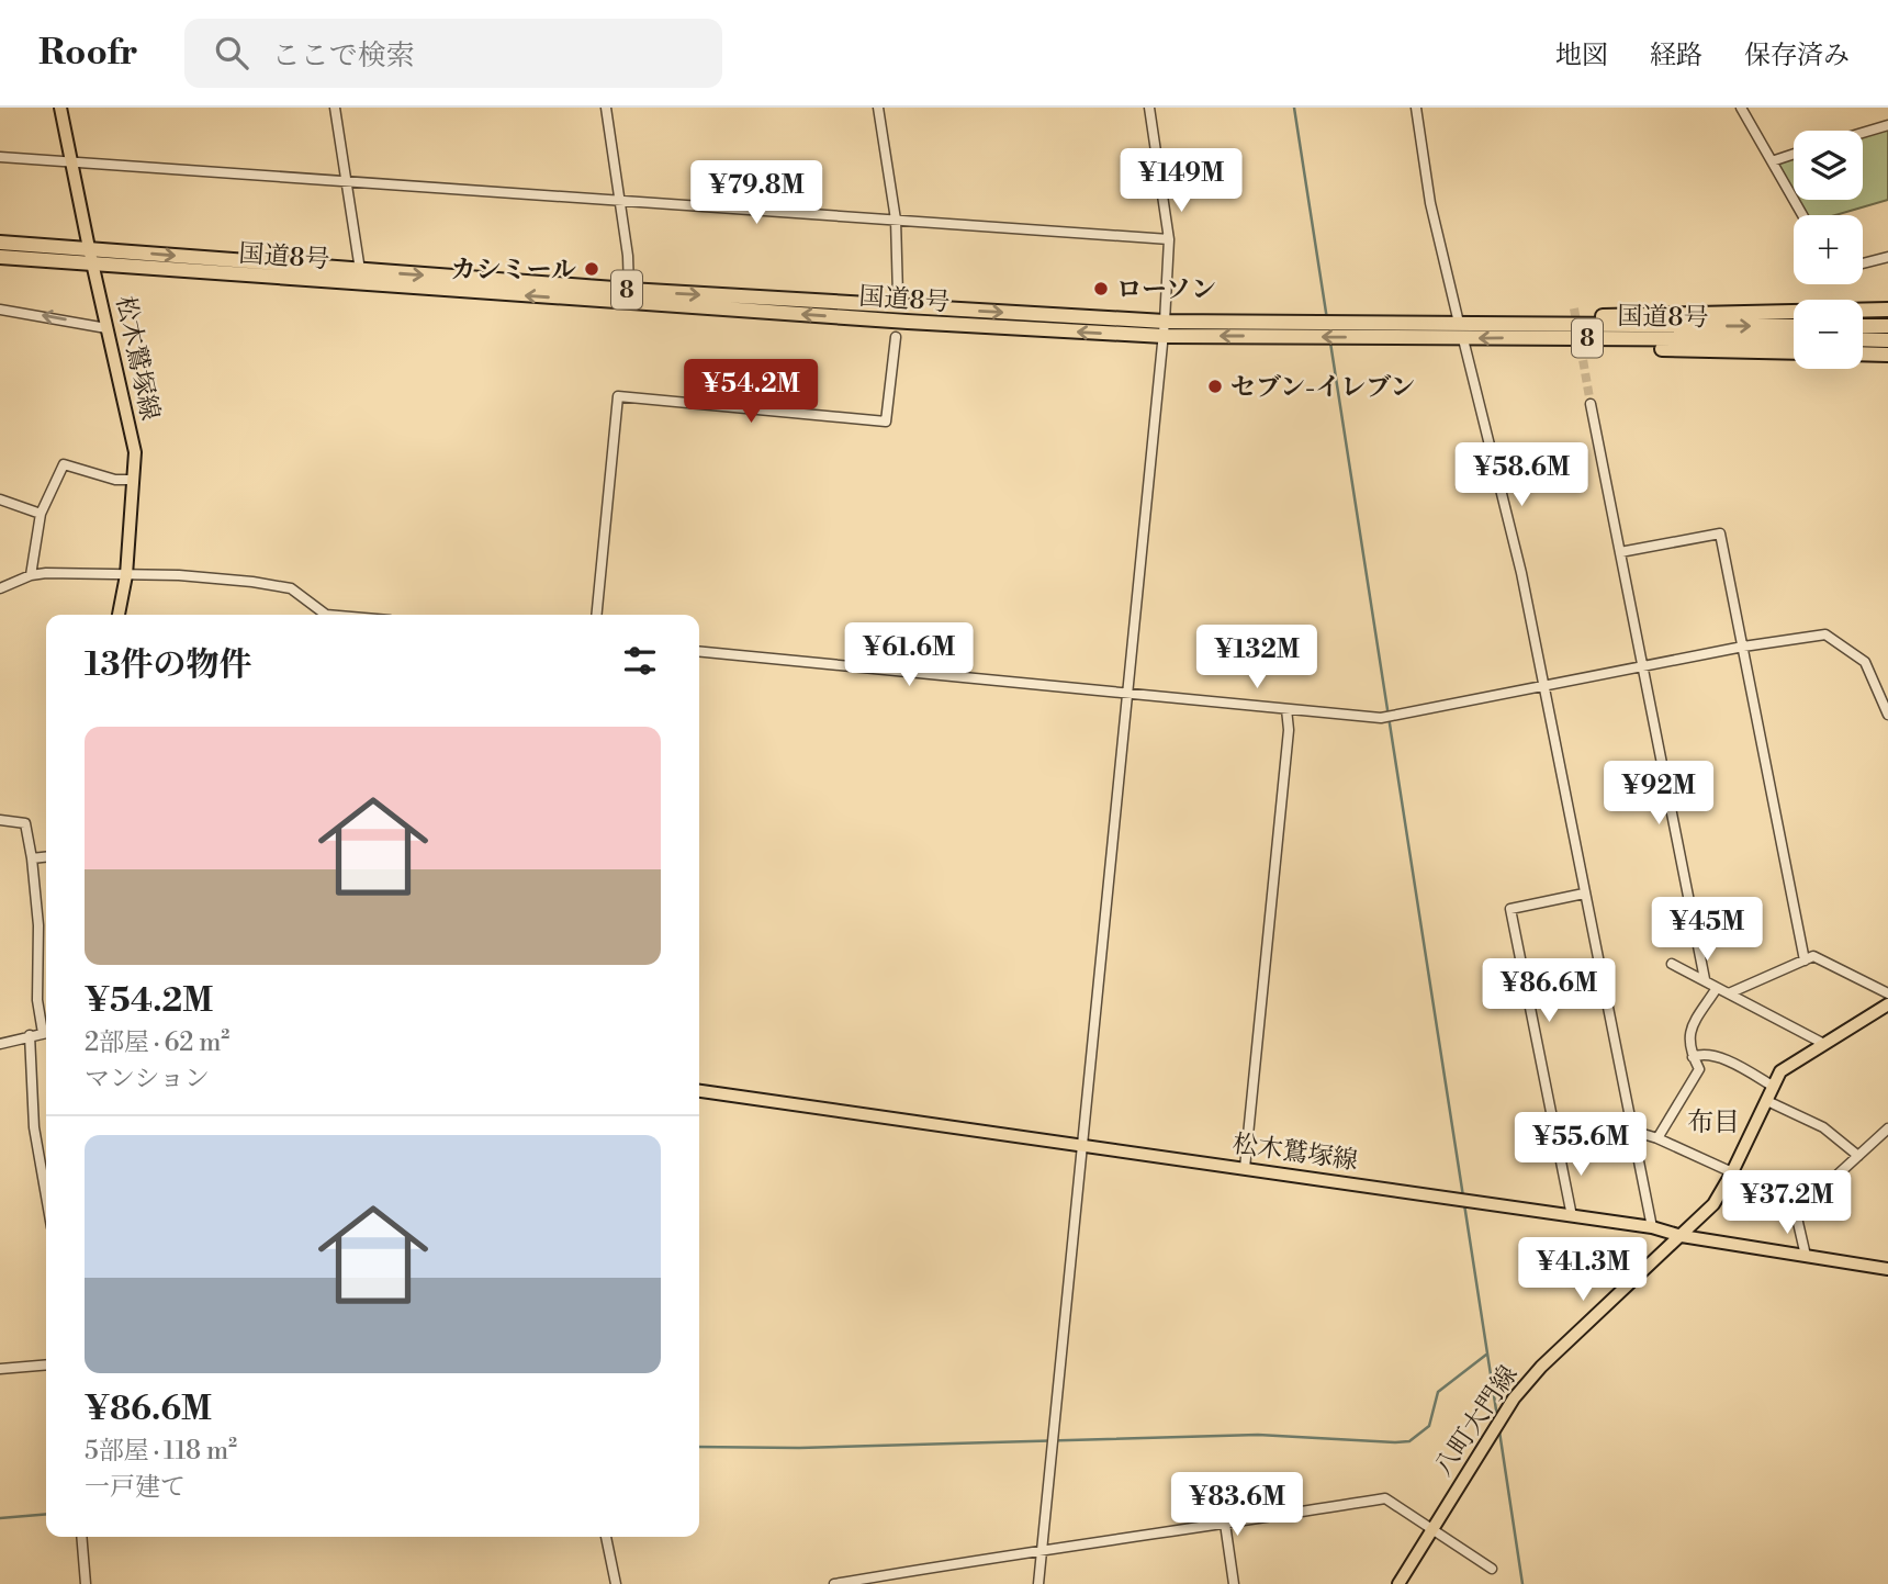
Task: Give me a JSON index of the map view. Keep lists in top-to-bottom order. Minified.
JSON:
{"streets":{"highway":["国道8号","8"],"main road":["松木鷲塚線","八町大門線"]},"crossings":[["国道8号","8"],["国道8号","松木鷲塚線"],["松木鷲塚線","八町大門線"]],"districts":["布目"],"places":["カシミール","ローソン","セブン-イレブン"],"page":{"header":"Roofr","search":"ここで検索","nav":["地図","経路","保存済み"],"map_buttons":["+","−"],"price":["¥149M","¥79.8M","¥54.2M","¥58.6M","¥61.6M","¥132M","¥92M","¥45M","¥86.6M","¥55.6M","¥37.2M","¥41.3M","¥83.6M"],"heading":"13件の物件","list":[{"name":"¥54.2M","note":"2部屋 · 62 m² · マンション"},{"name":"¥86.6M","note":"5部屋 · 118 m² · 一戸建て"}]}}
